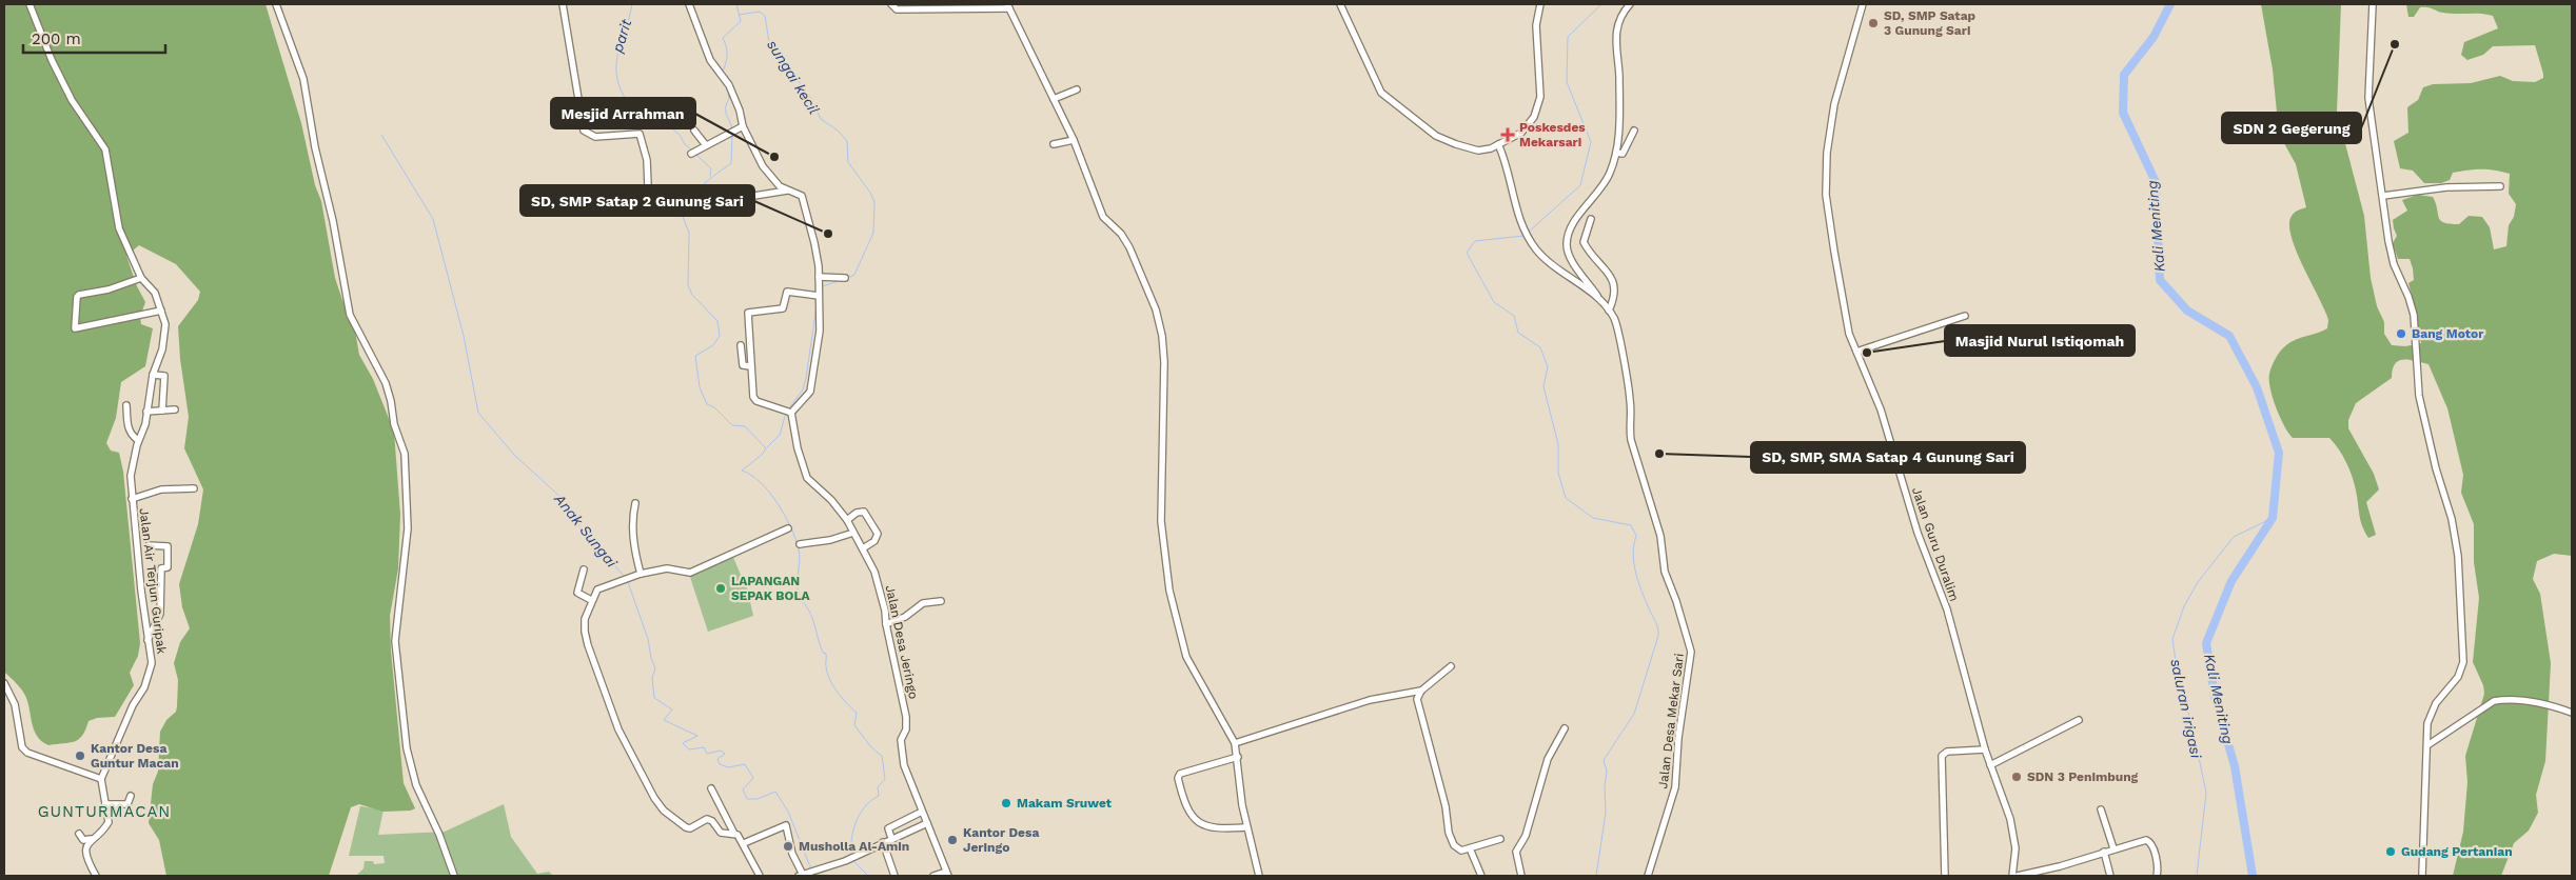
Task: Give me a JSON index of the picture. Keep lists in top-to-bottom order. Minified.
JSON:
{"streets":{"street":["Jalan Guru Duralim","Jalan Air Terjun Guripak","Jalan Desa Jeringo","Jalan Desa Mekar Sari"]},"districts":["GUNTURMACAN"],"water":["parit","sungai kecil","Kali Meniting","Anak Sungai","saluran irigasi"],"places":{"other":["SD, SMP Satap 3 Gunung Sari","SDN 2 Gegerung","Mesjid Arrahman","SD, SMP Satap 2 Gunung Sari","Bang Motor","Masjid Nurul Istiqomah","SD, SMP, SMA Satap 4 Gunung Sari","LAPANGAN SEPAK BOLA","Kantor Desa Guntur Macan","SDN 3 Penimbung","Makam Sruwet","Kantor Desa Jeringo","Musholla Al-Amin","Gudang Pertanian"],"health":["Poskesdes Mekarsari"]},"scale_bar":"200 m"}
